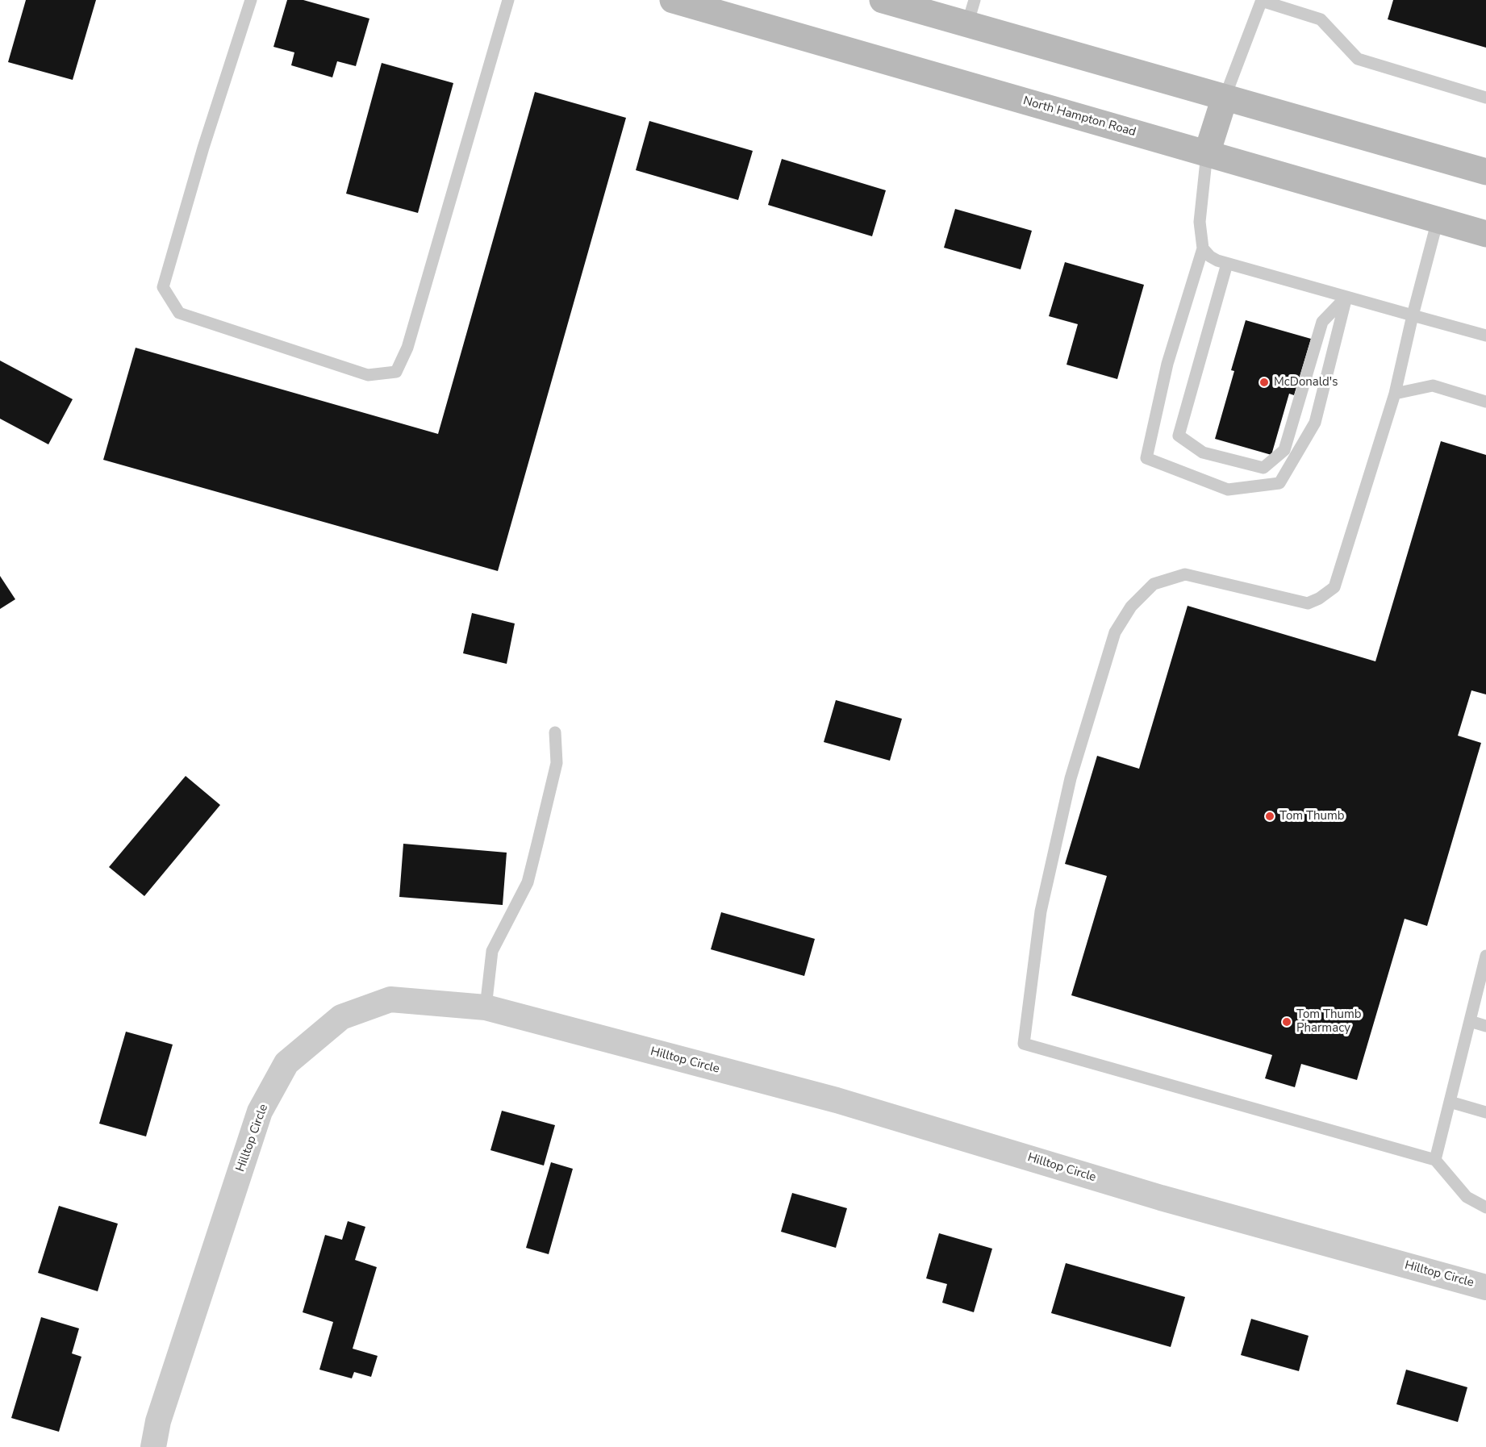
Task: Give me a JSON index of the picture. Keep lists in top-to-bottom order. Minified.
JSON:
{"streets":{"main road":["North Hampton Road"],"street":["Hilltop Circle"]},"places":["McDonald's","Tom Thumb","Tom Thumb Pharmacy"]}
